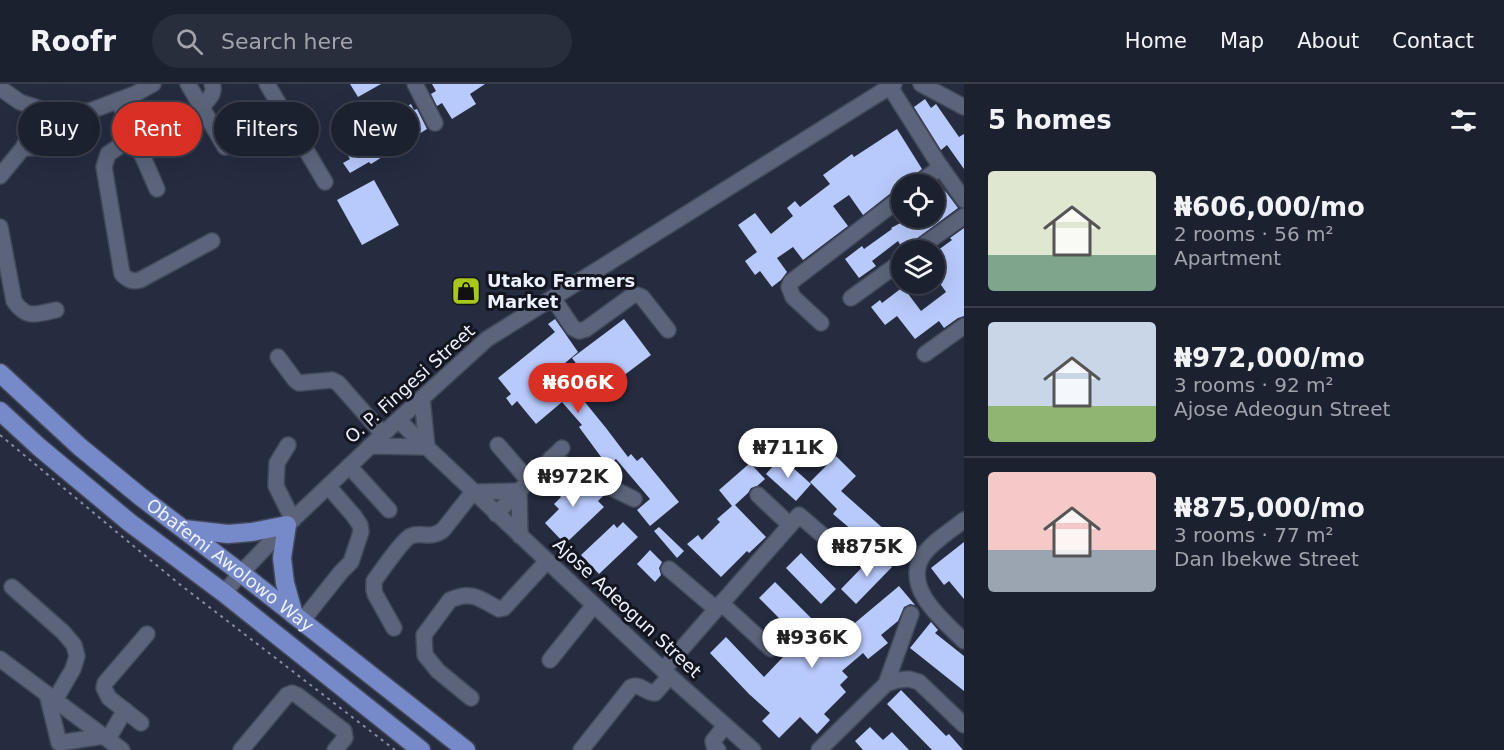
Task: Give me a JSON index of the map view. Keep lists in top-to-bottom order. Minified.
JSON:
{"streets":{"main road":["Obafemi Awolowo Way"],"street":["O. P. Fingesi Street","Ajose Adeogun Street"]},"crossings":[["O. P. Fingesi Street","Obafemi Awolowo Way"],["O. P. Fingesi Street","Ajose Adeogun Street"]],"places":{"shop":["Utako Farmers Market"]},"page":{"header":"Roofr","search":"Search here","nav":["Home","Map","About","Contact"],"heading":"5 homes","chip":["Buy","Rent","Filters","New"],"list":[{"name":"₦606,000/mo","note":"2 rooms · 56 m² · Apartment"},{"name":"₦972,000/mo","note":"3 rooms · 92 m² · Ajose Adeogun Street"},{"name":"₦875,000/mo","note":"3 rooms · 77 m² · Dan Ibekwe Street"}],"price":["₦606K","₦711K","₦972K","₦875K","₦936K"]}}
